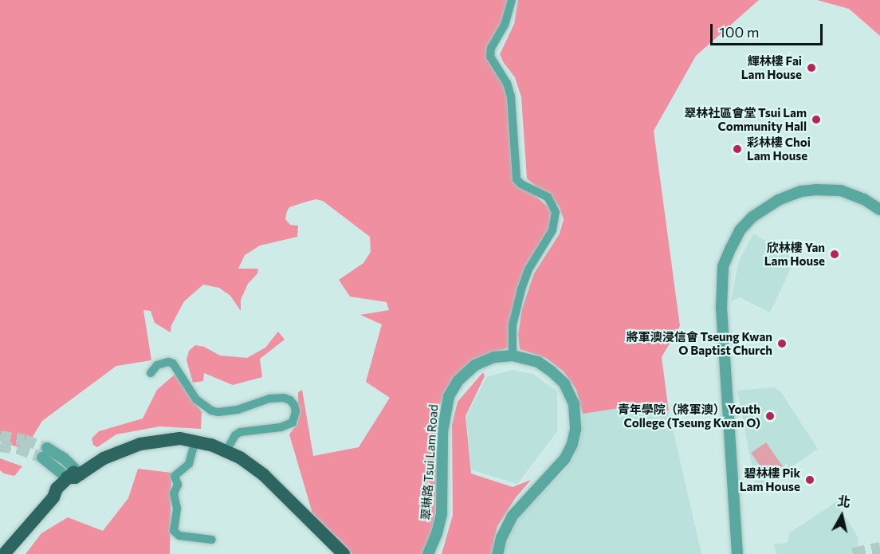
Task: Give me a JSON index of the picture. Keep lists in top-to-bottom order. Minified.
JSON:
{"streets":{"street":["翠琳路 Tsui Lam Road"]},"places":["輝林樓 Fai Lam House","翠林社區會堂 Tsui Lam Community Hall","彩林樓 Choi Lam House","欣林樓 Yan Lam House","將軍澳浸信會 Tseung Kwan O Baptist Church","青年學院（將軍澳） Youth College (Tseung Kwan O)","碧林樓 Pik Lam House"],"scale_bar":"100 m","north":"top"}
